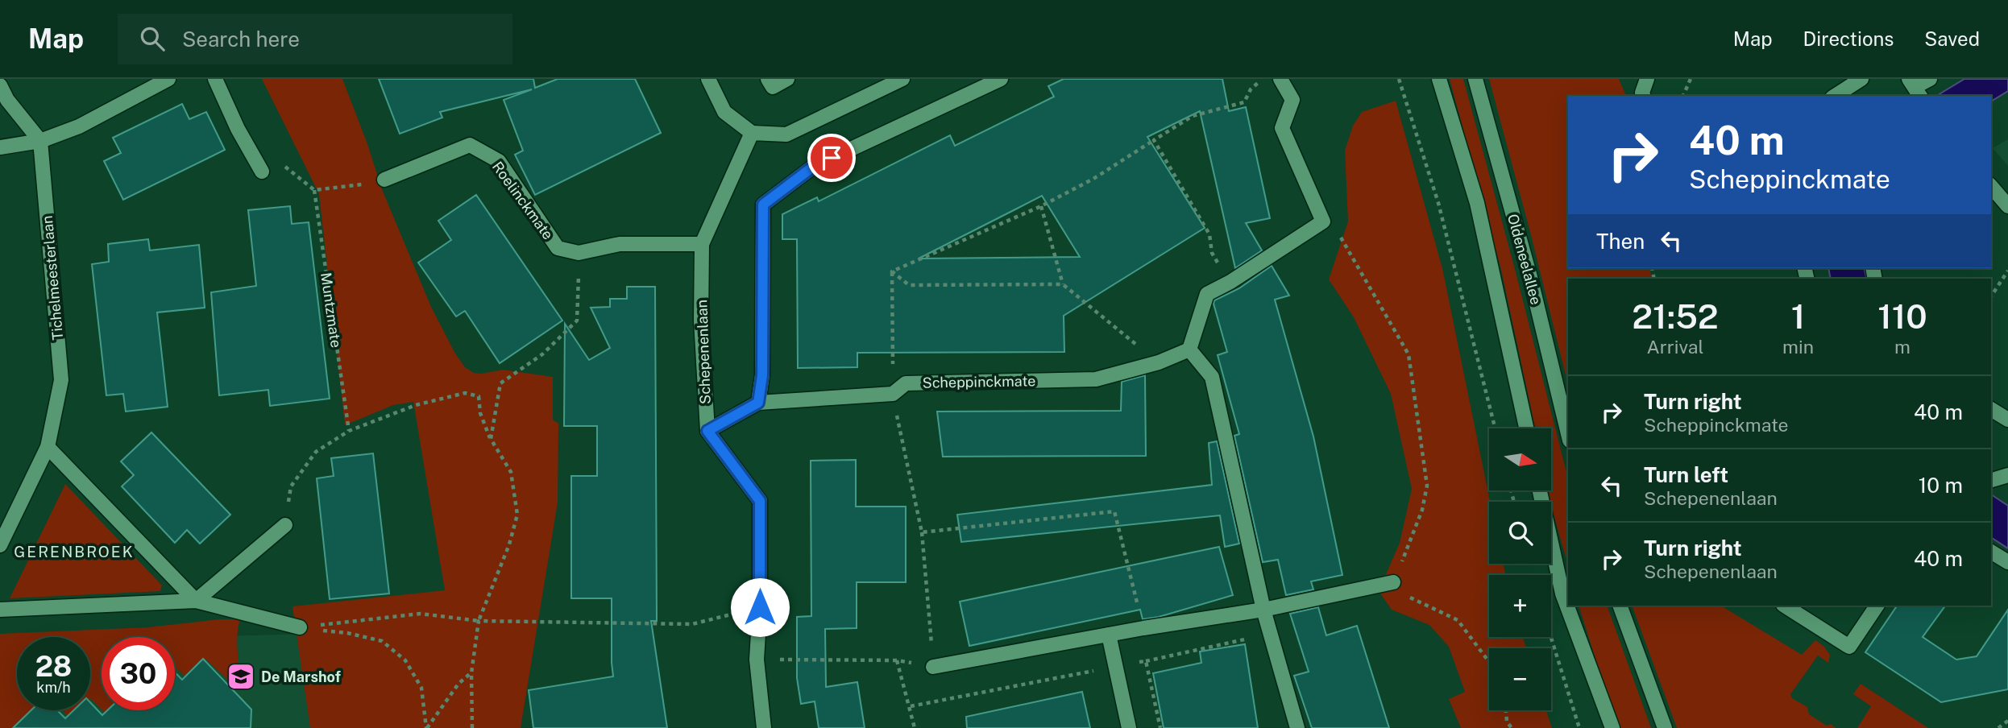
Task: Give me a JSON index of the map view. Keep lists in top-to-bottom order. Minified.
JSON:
{"streets":{"street":["Roelinckmate","Oldeneelallee","Tichelmeesterlaan","Schepenenlaan","Scheppinckmate"],"path":["Muntzmate"]},"crossings":[["Schepenenlaan","Scheppinckmate"]],"districts":["GERENBROEK"],"places":{"school or university":["De Marshof"]},"north":"right","page":{"header":"Map","search":"Search here","nav":["Map","Directions","Saved"],"turn":["40 m","Scheppinckmate"],"then":"Then","eta":["21:52","Arrival","1","min","110","m"],"list":[{"name":"Turn right","note":"Scheppinckmate","value":"40 m"},{"name":"Turn left","note":"Schepenenlaan","value":"10 m"},{"name":"Turn right","note":"Schepenenlaan","value":"40 m"}],"map_buttons":["+","−"],"speed":"28 km/h","limit":"30"}}
